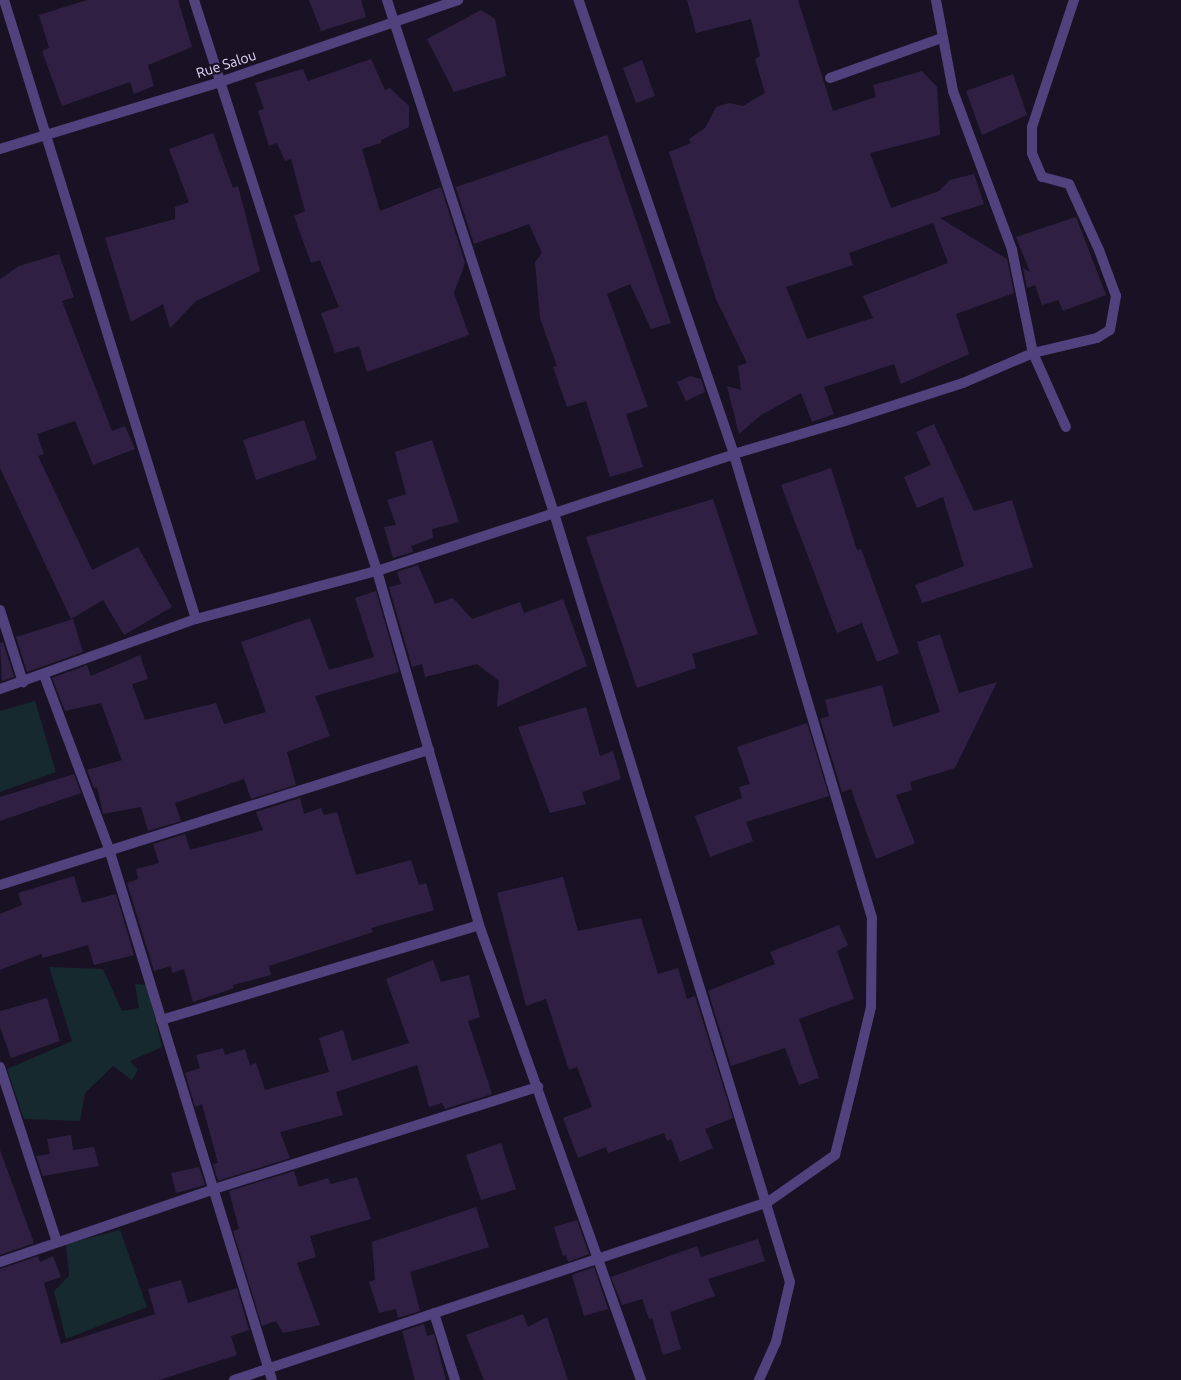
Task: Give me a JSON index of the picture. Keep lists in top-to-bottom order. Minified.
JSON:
{"streets":{"street":["Rue Salou"]}}
